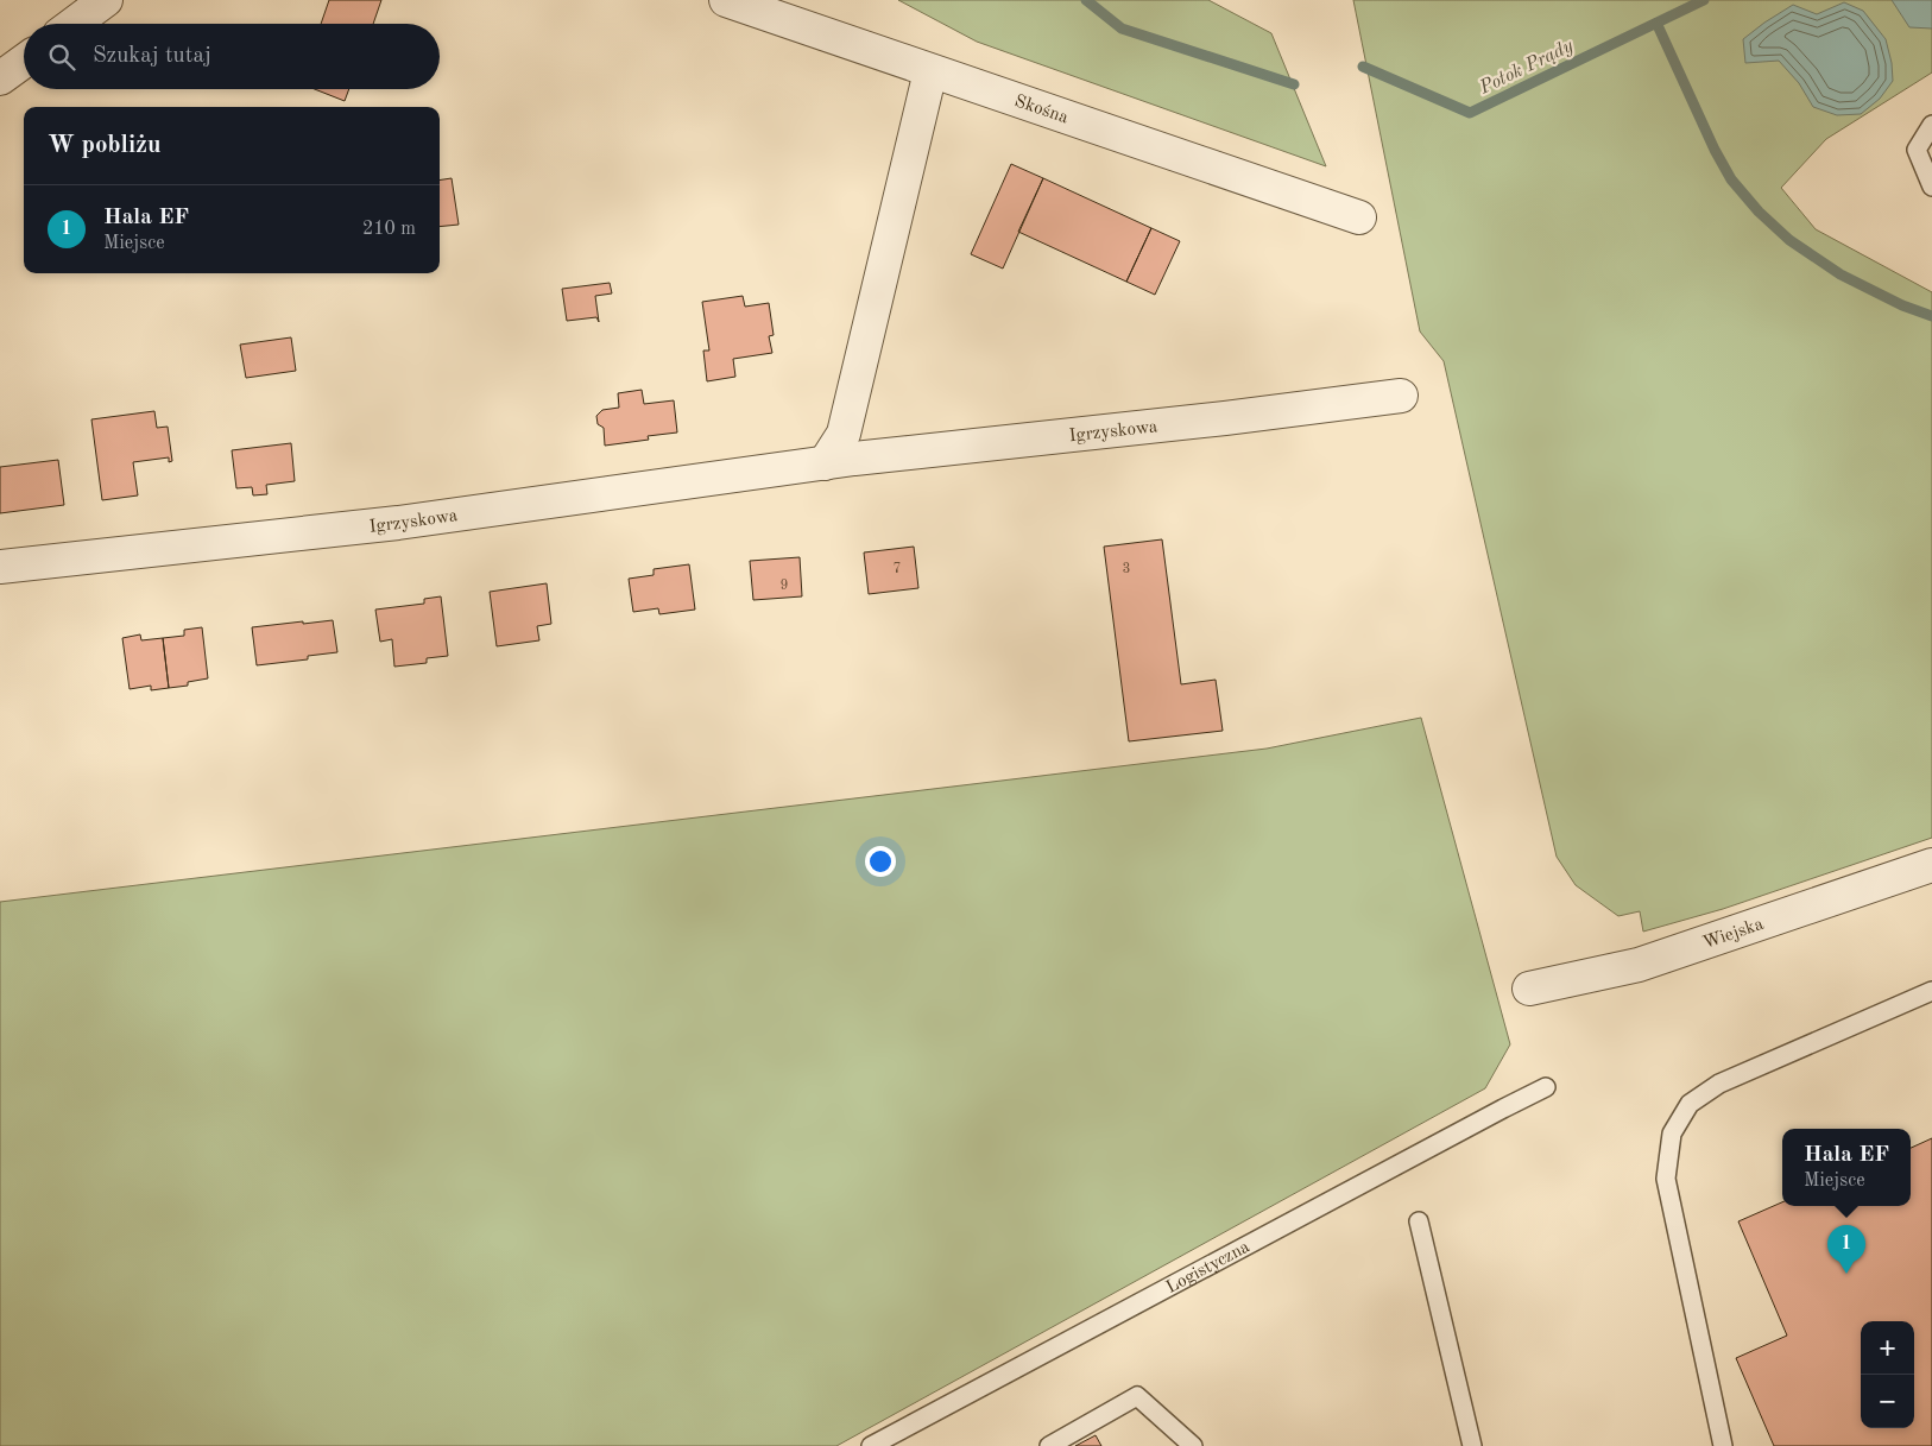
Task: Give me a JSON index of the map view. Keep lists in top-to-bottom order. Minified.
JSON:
{"streets":{"street":["Skośna","Igrzyskowa","Wiejska"],"lane":["Logistyczna"]},"water":["Potok Prądy"],"house_numbers":["7","3","9"],"page":{"search":"Szukaj tutaj","heading":"W pobliżu","list":[{"mark":"1","name":"Hala EF","note":"Miejsce","value":"210 m"}],"popup":["Hala EF","Miejsce"],"pins":"1","map_buttons":["+","−"]}}
